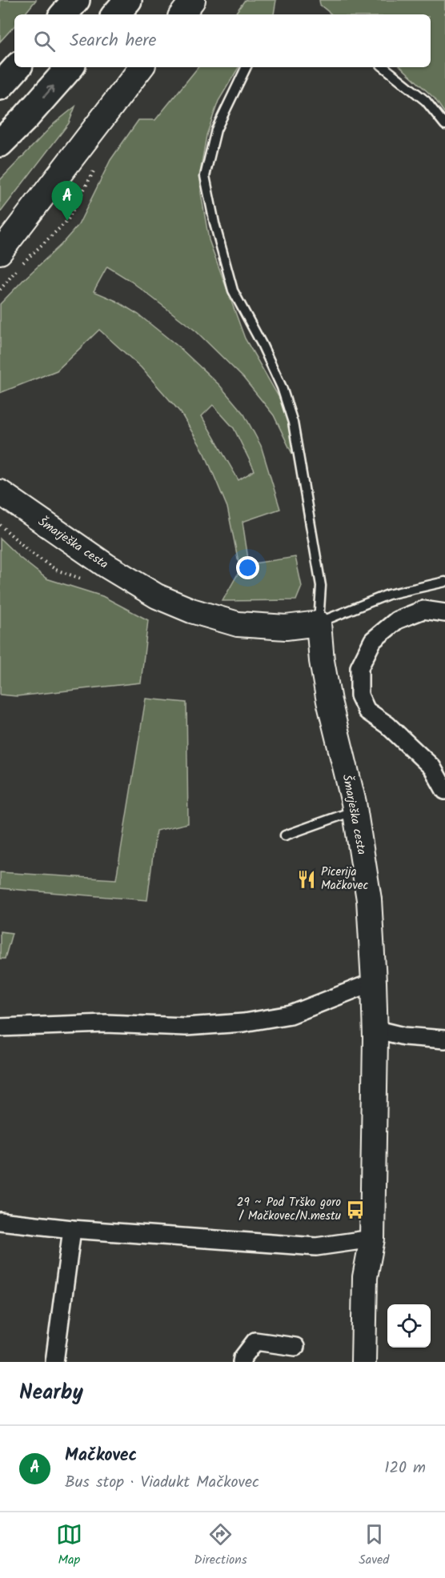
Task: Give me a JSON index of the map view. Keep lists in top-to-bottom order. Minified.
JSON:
{"streets":{"street":["Šmarješka cesta"]},"places":{"restaurant":["Picerija Mačkovec"],"bus stop":["29 ~ Pod Trško goro / Mačkovec/N.mestu"]},"page":{"search":"Search here","pins":"A","heading":"Nearby","list":[{"mark":"A","name":"Mačkovec","note":"Bus stop · Viadukt Mačkovec","value":"120 m"}],"nav":["Map","Directions","Saved"]}}
